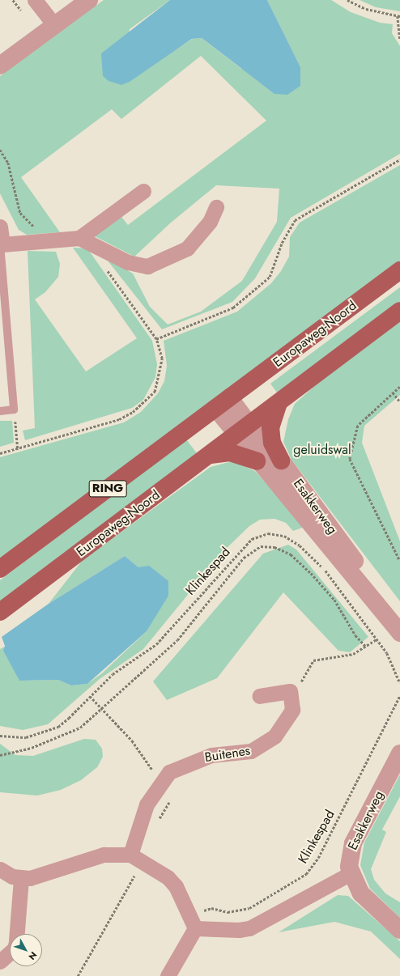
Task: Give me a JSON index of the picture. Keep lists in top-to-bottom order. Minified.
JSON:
{"streets":{"main road":["Europaweg-Noord","RING"],"street":["Esakkerweg","Buitenes"],"path":["Klinkespad"]},"crossings":[["Europaweg-Noord","Esakkerweg"]],"parks":["geluidswal"],"north":"bottom right"}
